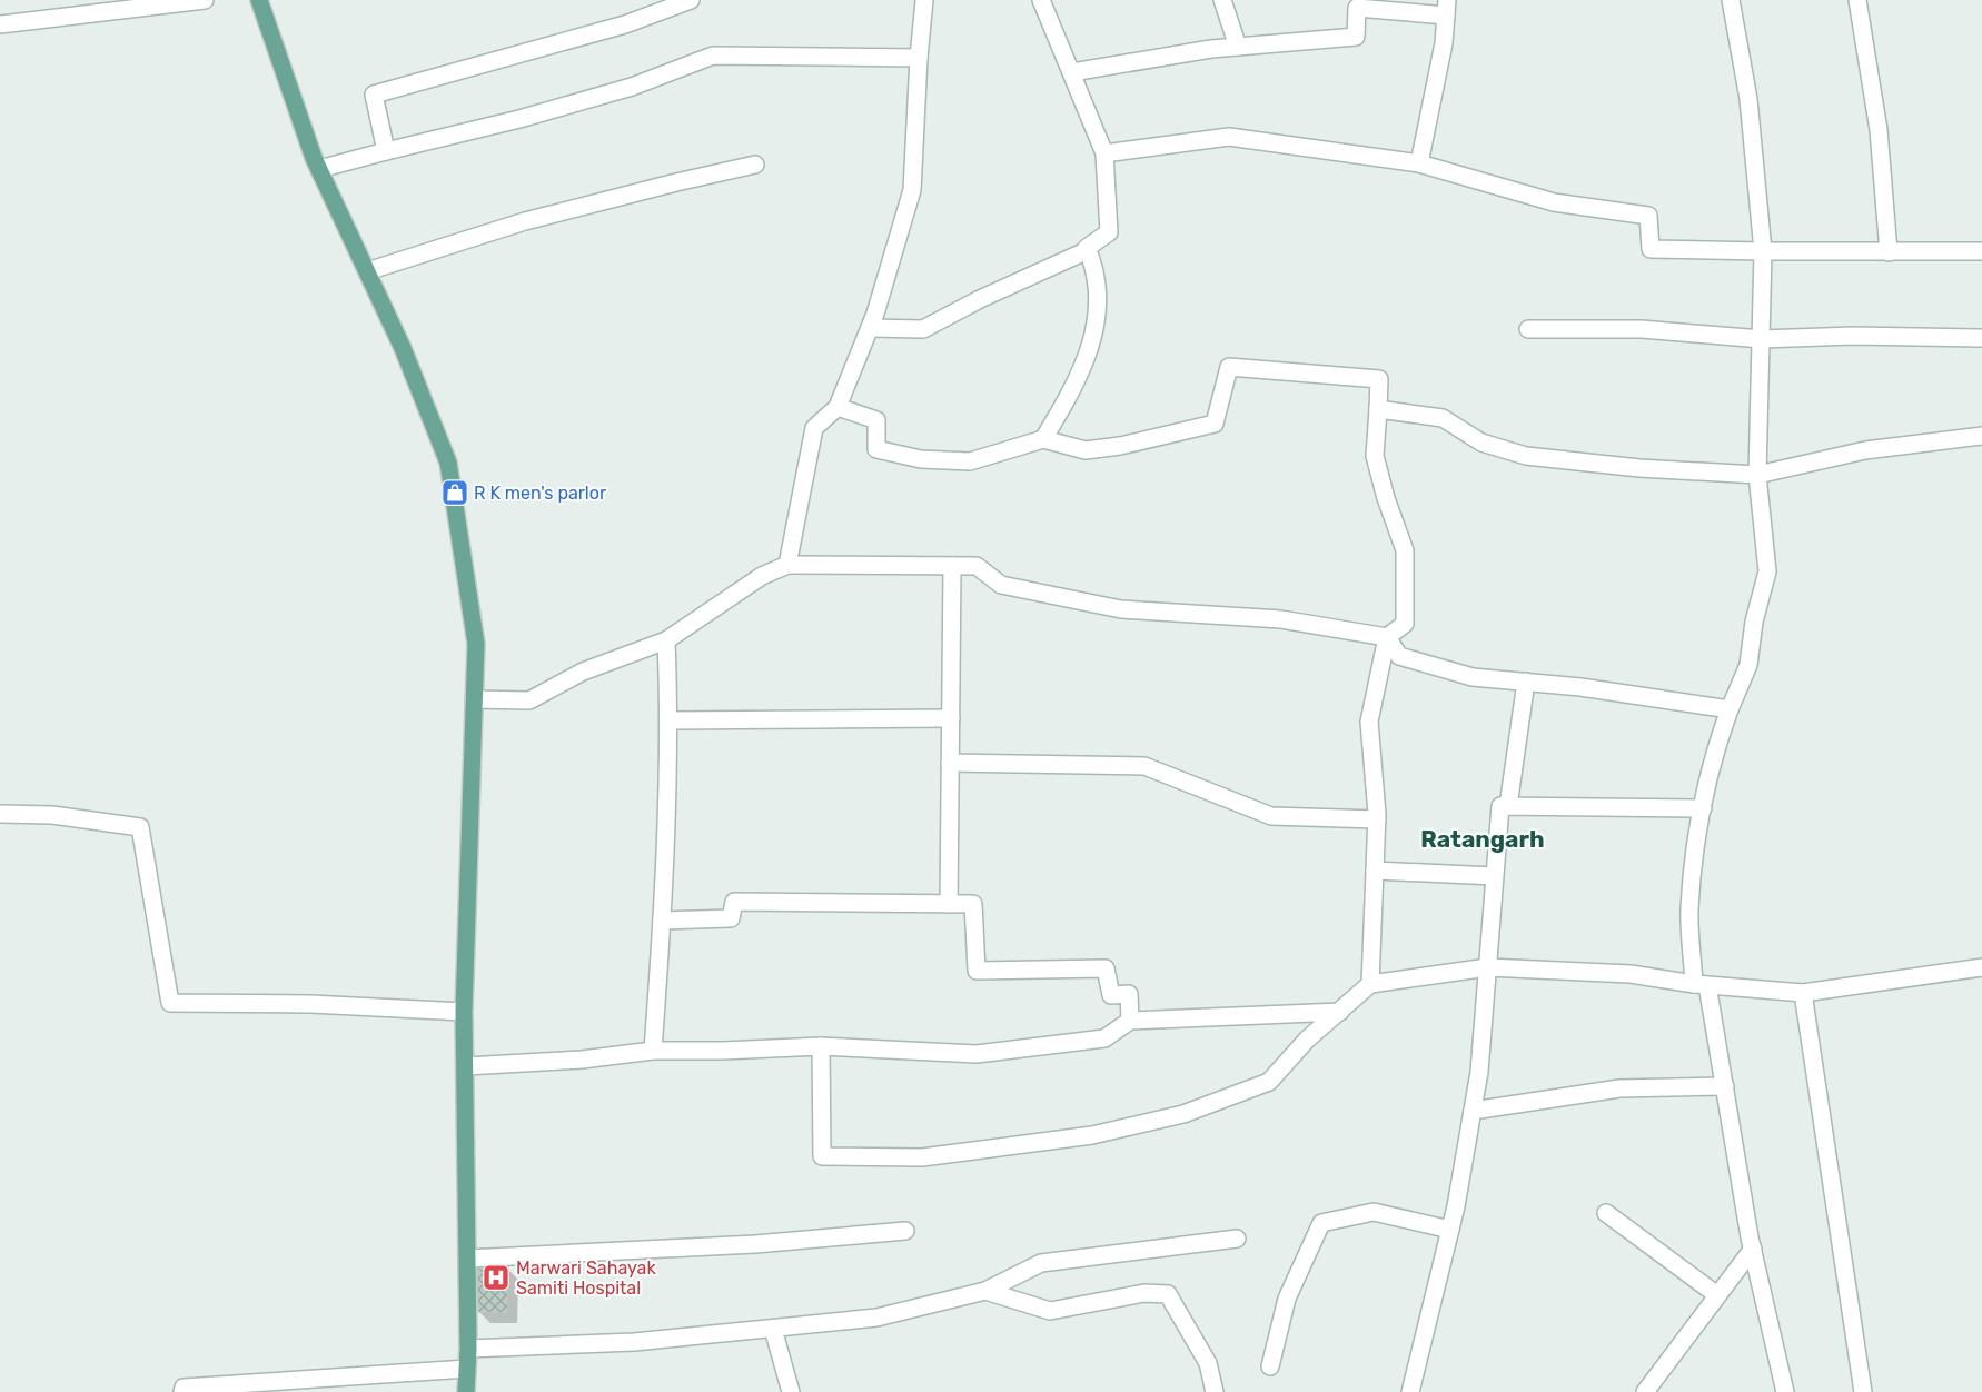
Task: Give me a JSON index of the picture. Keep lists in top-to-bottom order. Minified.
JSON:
{"districts":["Ratangarh"],"places":{"shop":["R K men's parlor"],"hospital":["Marwari Sahayak Samiti Hospital"]}}
